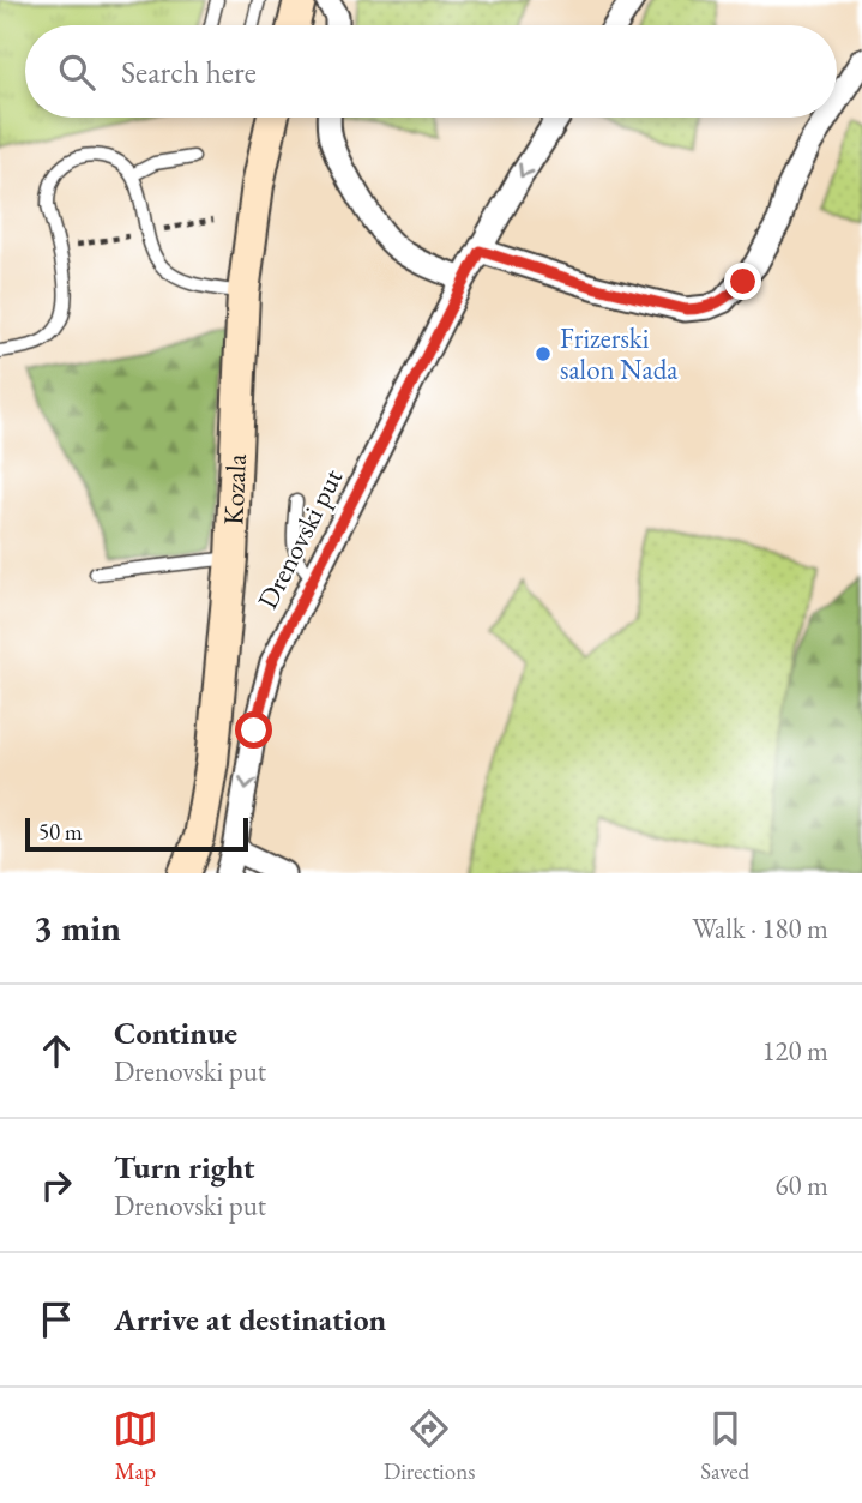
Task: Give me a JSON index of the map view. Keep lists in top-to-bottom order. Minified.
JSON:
{"streets":{"main road":["Kozala"],"street":["Drenovski put"]},"one_way":["Drenovski put"],"places":["Frizerski salon Nada"],"scale_bar":"50 m","page":{"search":"Search here","scale":"50 m","heading":["3 min","Walk · 180 m"],"list":[["Continue","Drenovski put","120 m"],["Turn right","Drenovski put","60 m"],"Arrive at destination"],"nav":["Map","Directions","Saved"]}}
